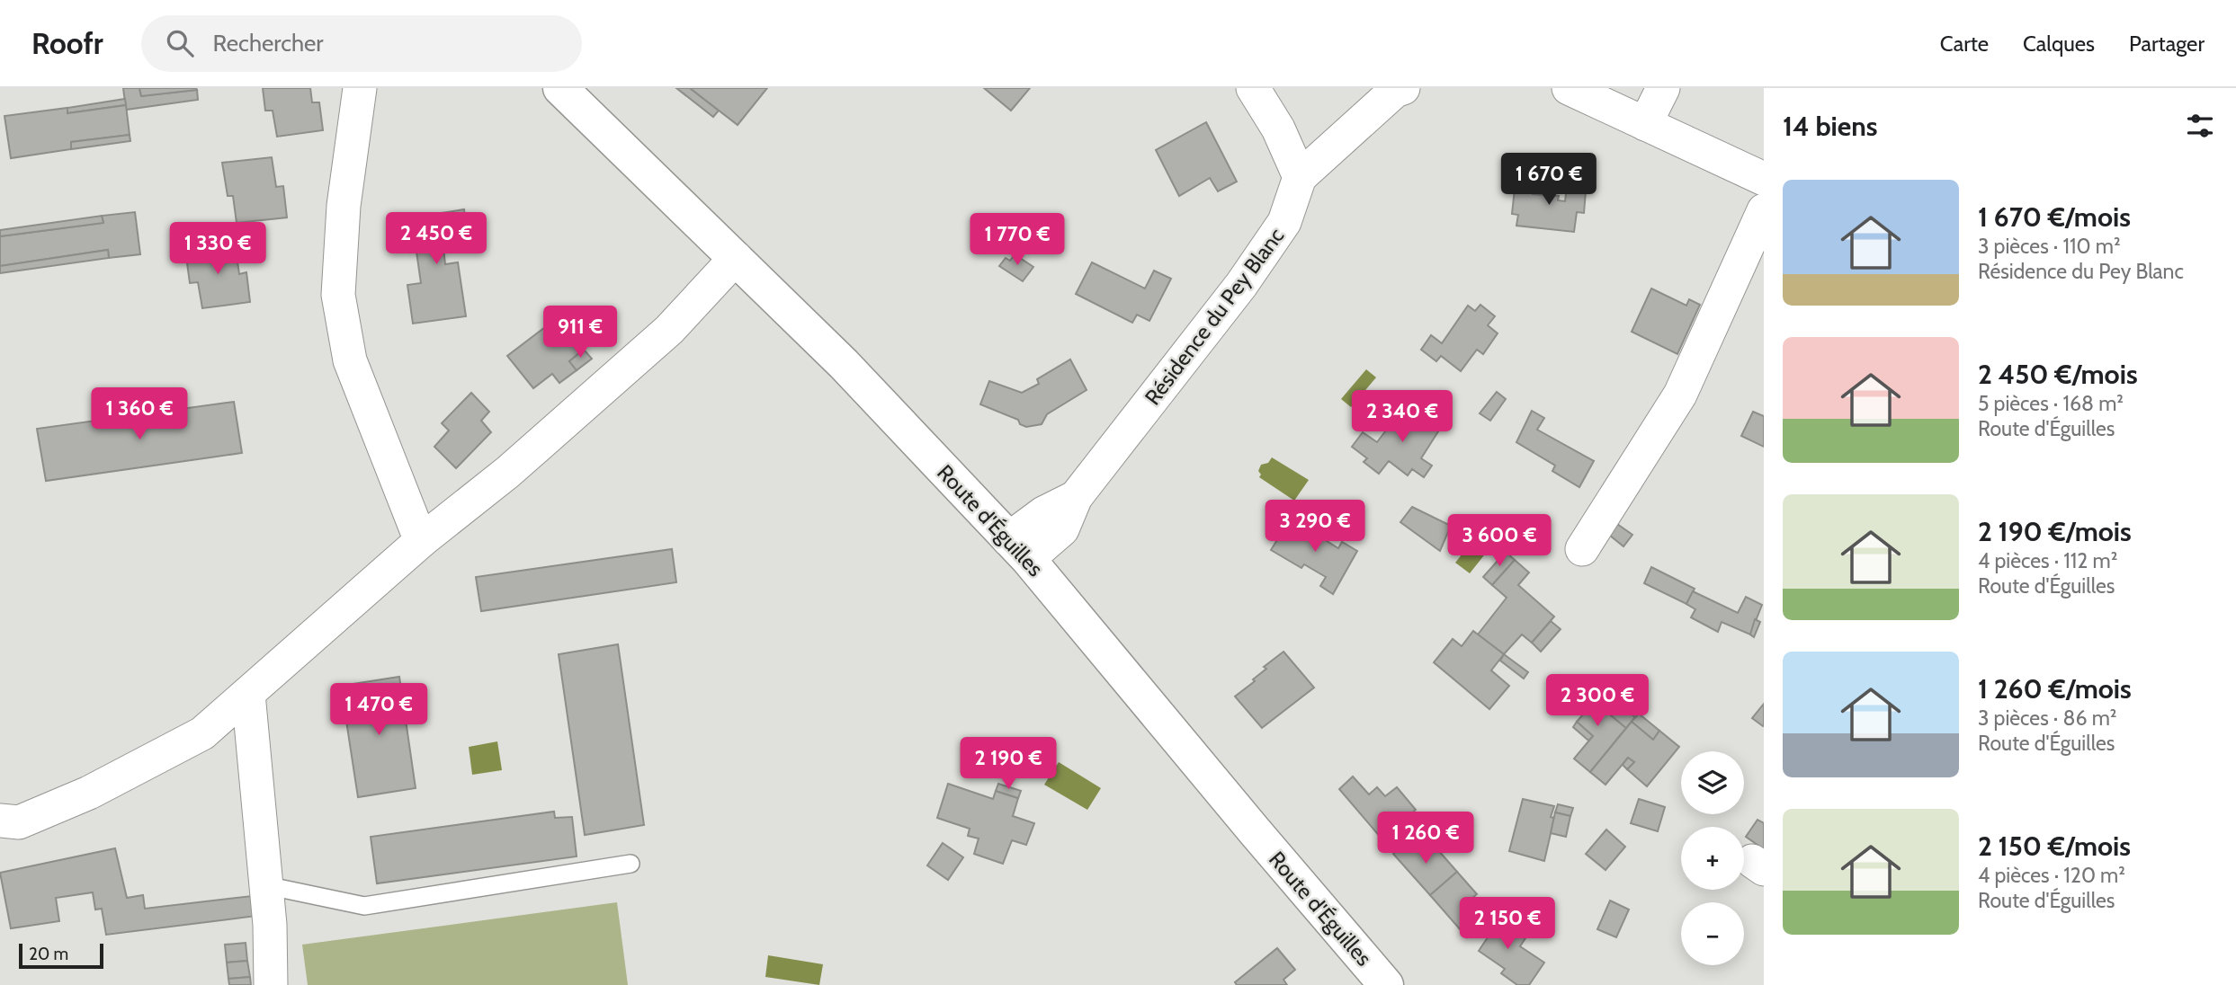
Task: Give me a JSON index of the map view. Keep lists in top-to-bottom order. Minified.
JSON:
{"streets":{"street":["Résidence du Pey Blanc","Route d'Éguilles"]},"crossings":[["Résidence du Pey Blanc","Route d'Éguilles"]],"scale_bar":"20 m","page":{"header":"Roofr","search":"Rechercher","nav":["Carte","Calques","Partager"],"heading":"14 biens","price":["1 670 €","2 450 €","1 770 €","1 330 €","911 €","1 360 €","2 340 €","3 290 €","3 600 €","2 300 €","1 470 €","2 190 €","1 260 €","2 150 €"],"list":[{"name":"1 670 €/mois","note":"3 pièces · 110 m² · Résidence du Pey Blanc"},{"name":"2 450 €/mois","note":"5 pièces · 168 m² · Route d'Éguilles"},{"name":"2 190 €/mois","note":"4 pièces · 112 m² · Route d'Éguilles"},{"name":"1 260 €/mois","note":"3 pièces · 86 m² · Route d'Éguilles"},{"name":"2 150 €/mois","note":"4 pièces · 120 m² · Route d'Éguilles"}],"map_buttons":["+","−"],"scale":"20 m"}}
